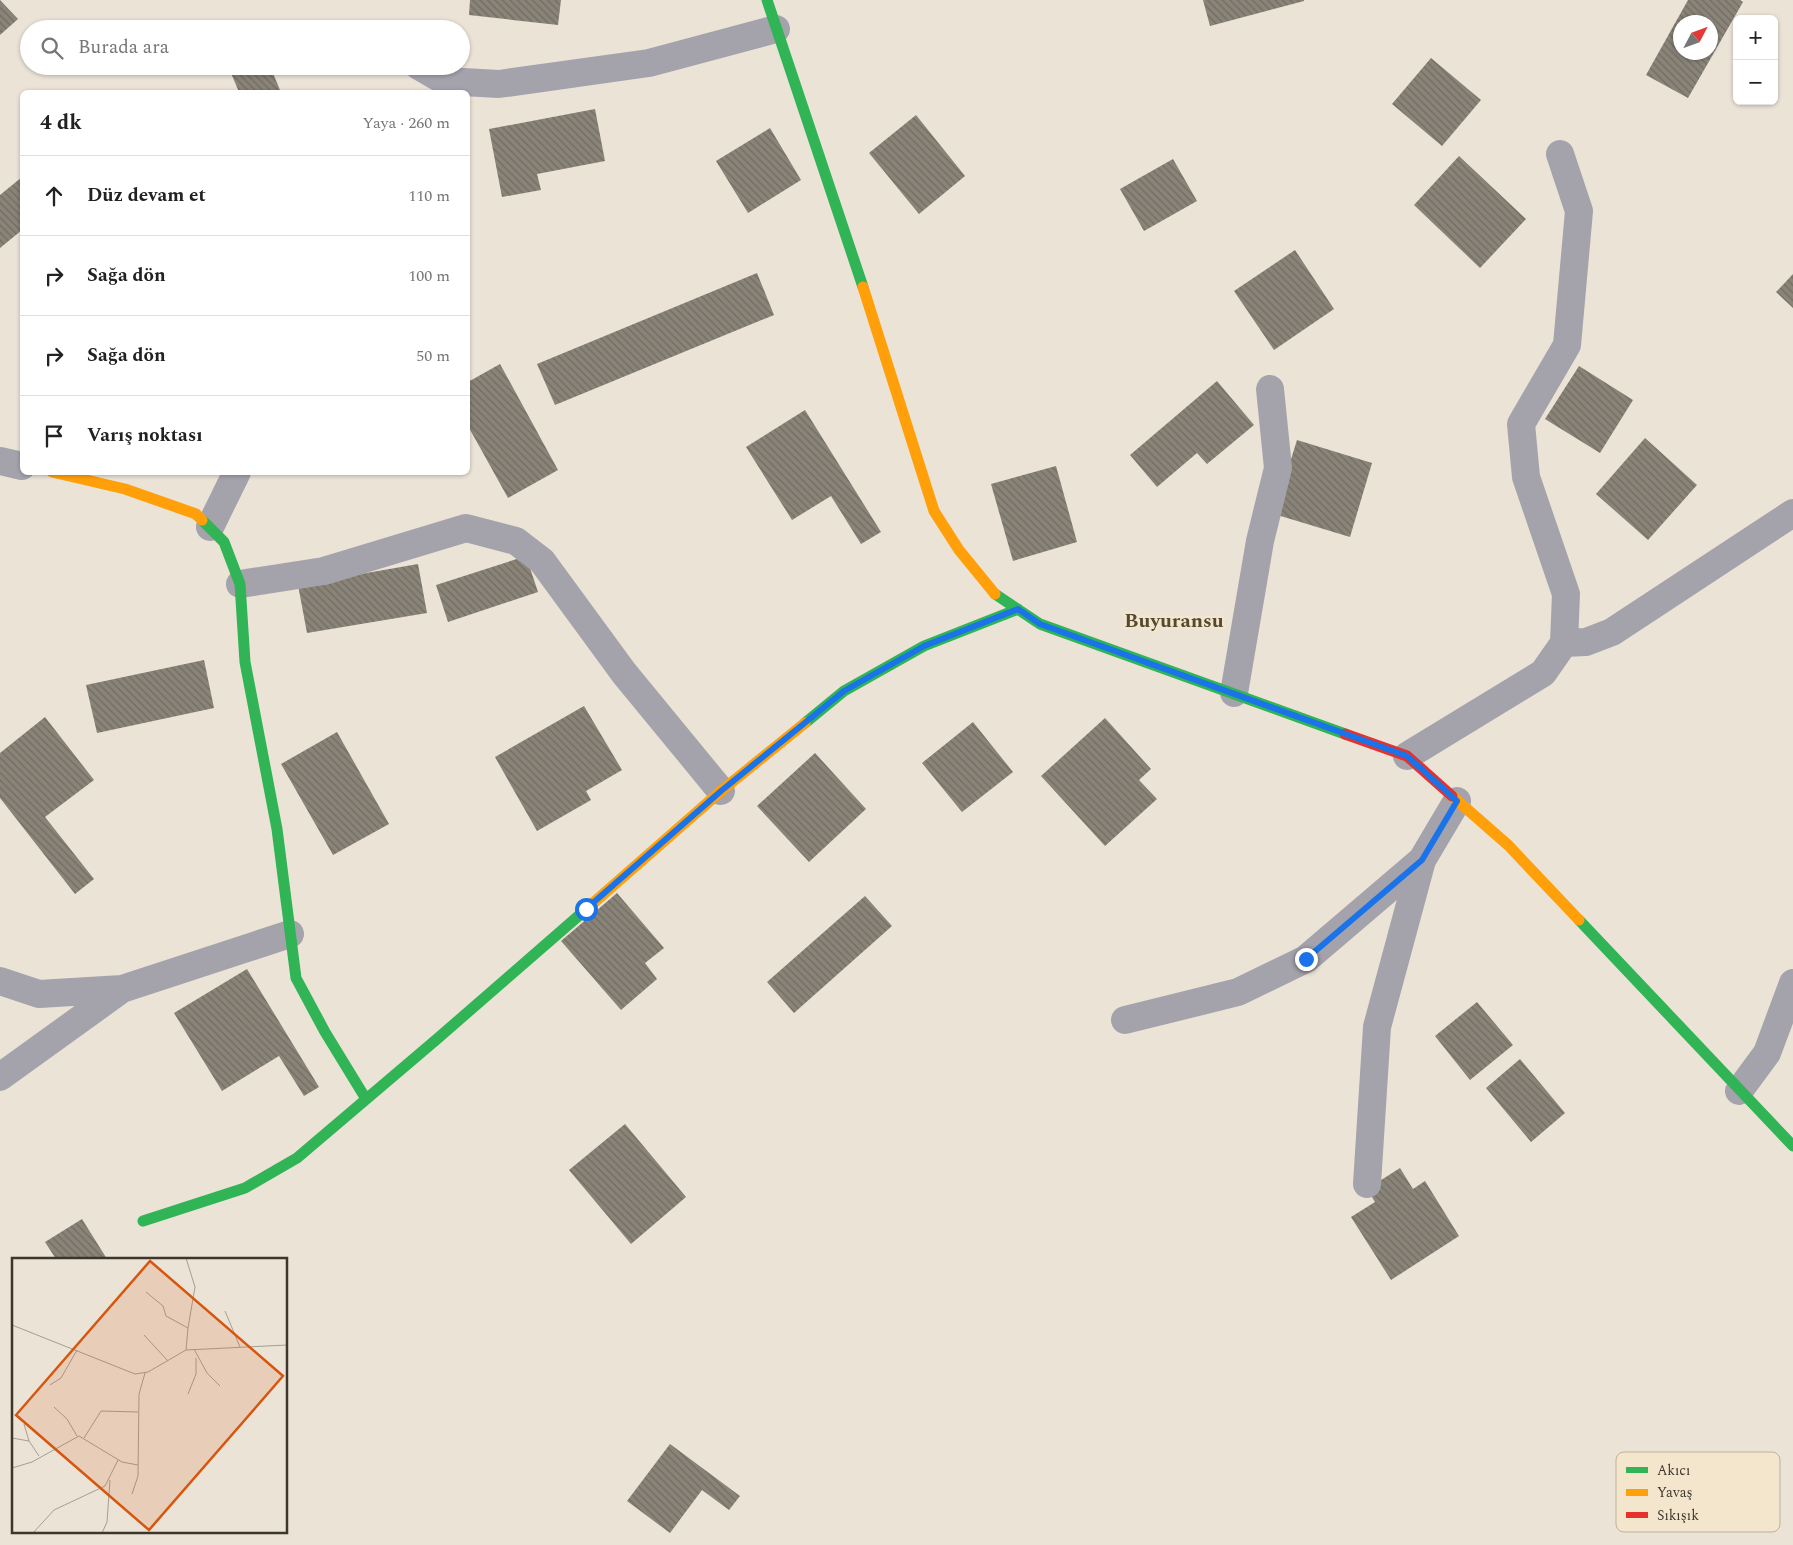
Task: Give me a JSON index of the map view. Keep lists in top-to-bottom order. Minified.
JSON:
{"districts":["Buyuransu"],"legend":["Akıcı","Yavaş","Sıkışık"],"north":"top right","page":{"map_buttons":["+","−"],"search":"Burada ara","heading":["4 dk","Yaya · 260 m"],"list":[["Düz devam et","110 m"],["Sağa dön","100 m"],["Sağa dön","50 m"],"Varış noktası"]}}
